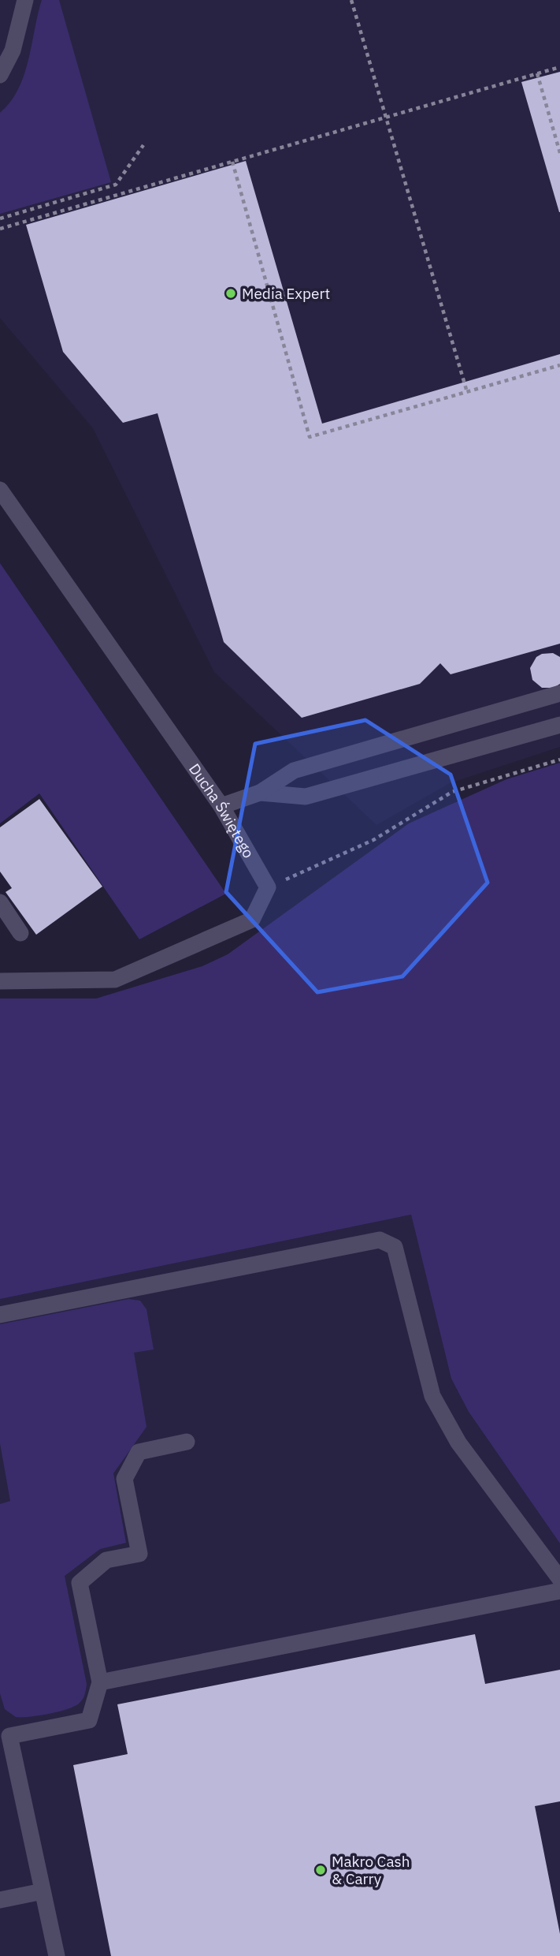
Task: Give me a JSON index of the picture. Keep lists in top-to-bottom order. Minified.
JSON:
{"streets":{"street":["Ducha Świętego"]},"places":["Media Expert","Makro Cash & Carry"]}
